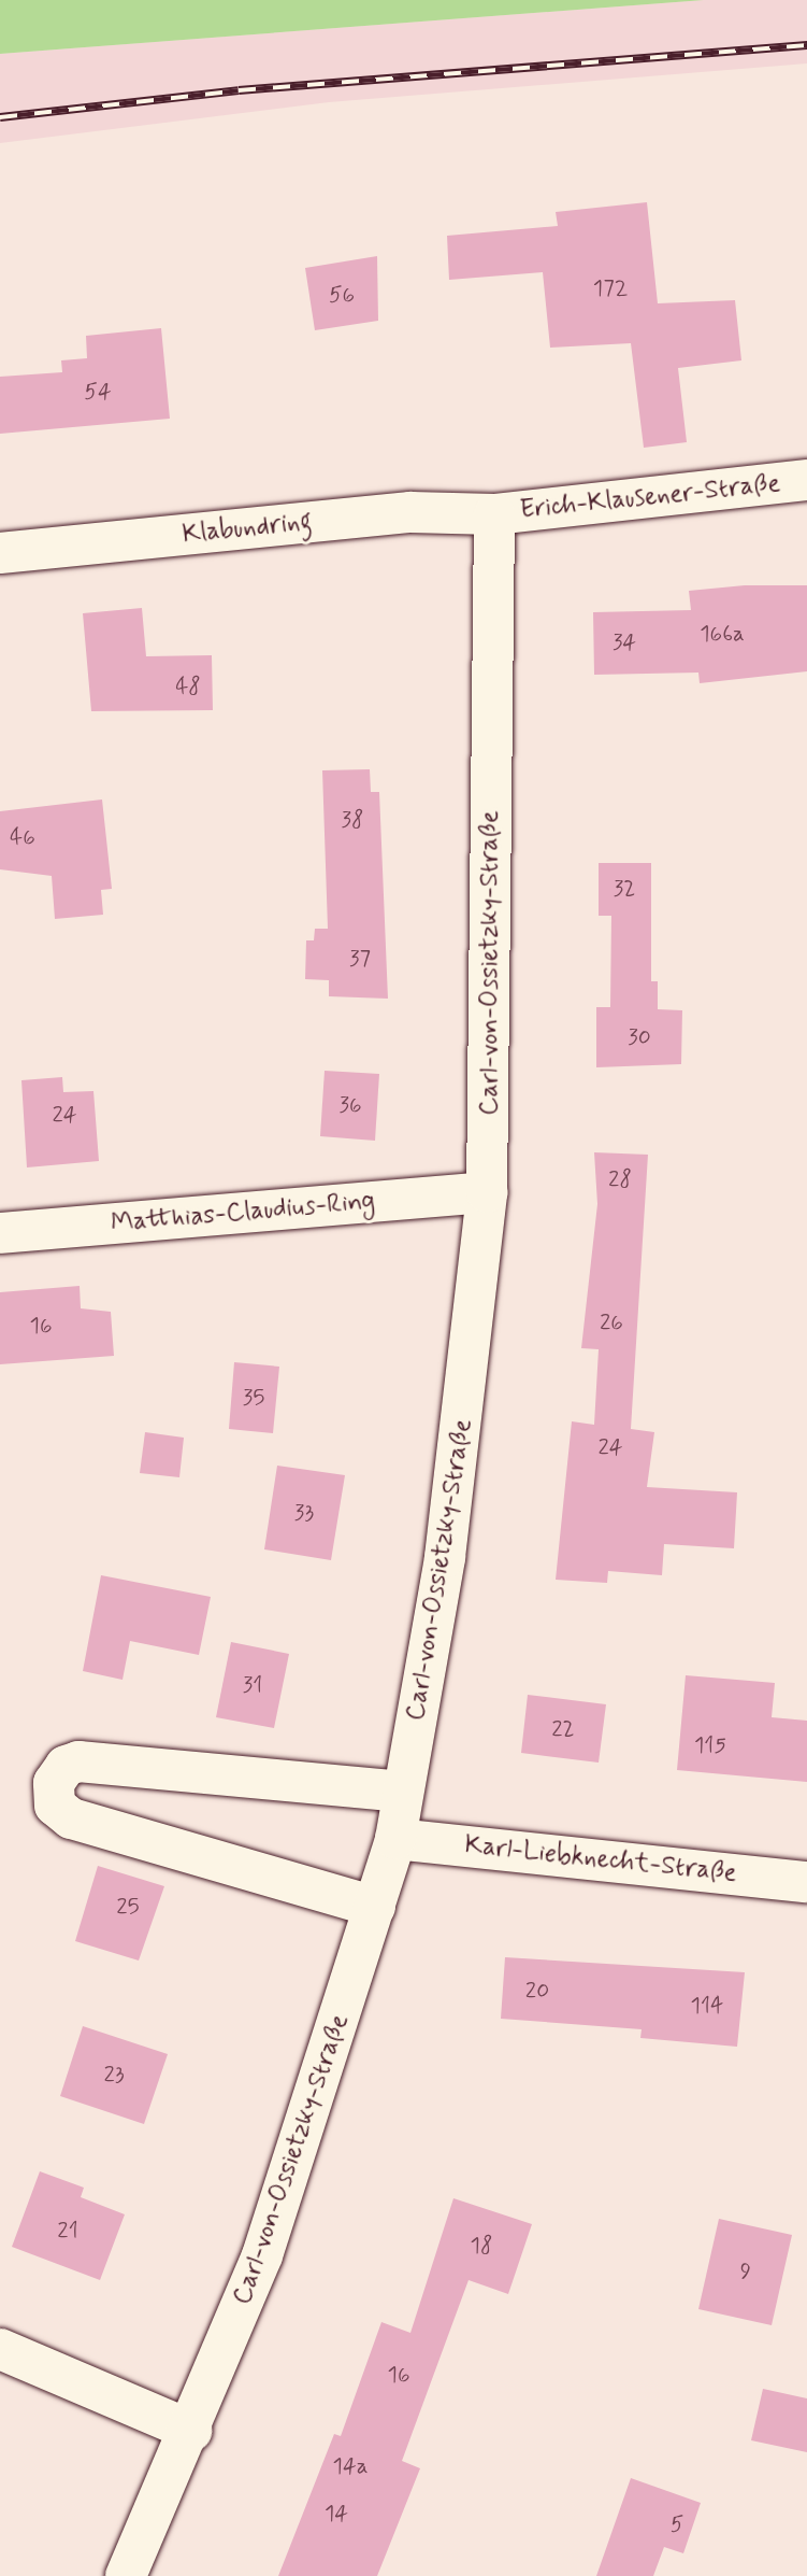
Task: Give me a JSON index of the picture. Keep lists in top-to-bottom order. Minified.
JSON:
{"streets":{"street":["Erich-Klausener-Straße","Klabundring","Carl-von-Ossietzky-Straße","Matthias-Claudius-Ring","Karl-Liebknecht-Straße"]},"crossings":[["Erich-Klausener-Straße","Klabundring"],["Erich-Klausener-Straße","Carl-von-Ossietzky-Straße"],["Klabundring","Carl-von-Ossietzky-Straße"],["Carl-von-Ossietzky-Straße","Matthias-Claudius-Ring"],["Carl-von-Ossietzky-Straße","Karl-Liebknecht-Straße"]],"house_numbers":["172","56","54","166a","34","48","38","46","32","37","30","36","24","28","26","16","35","24","33","31","22","115","25","20","114","23","21","18","9","16","14a","14","5"]}
